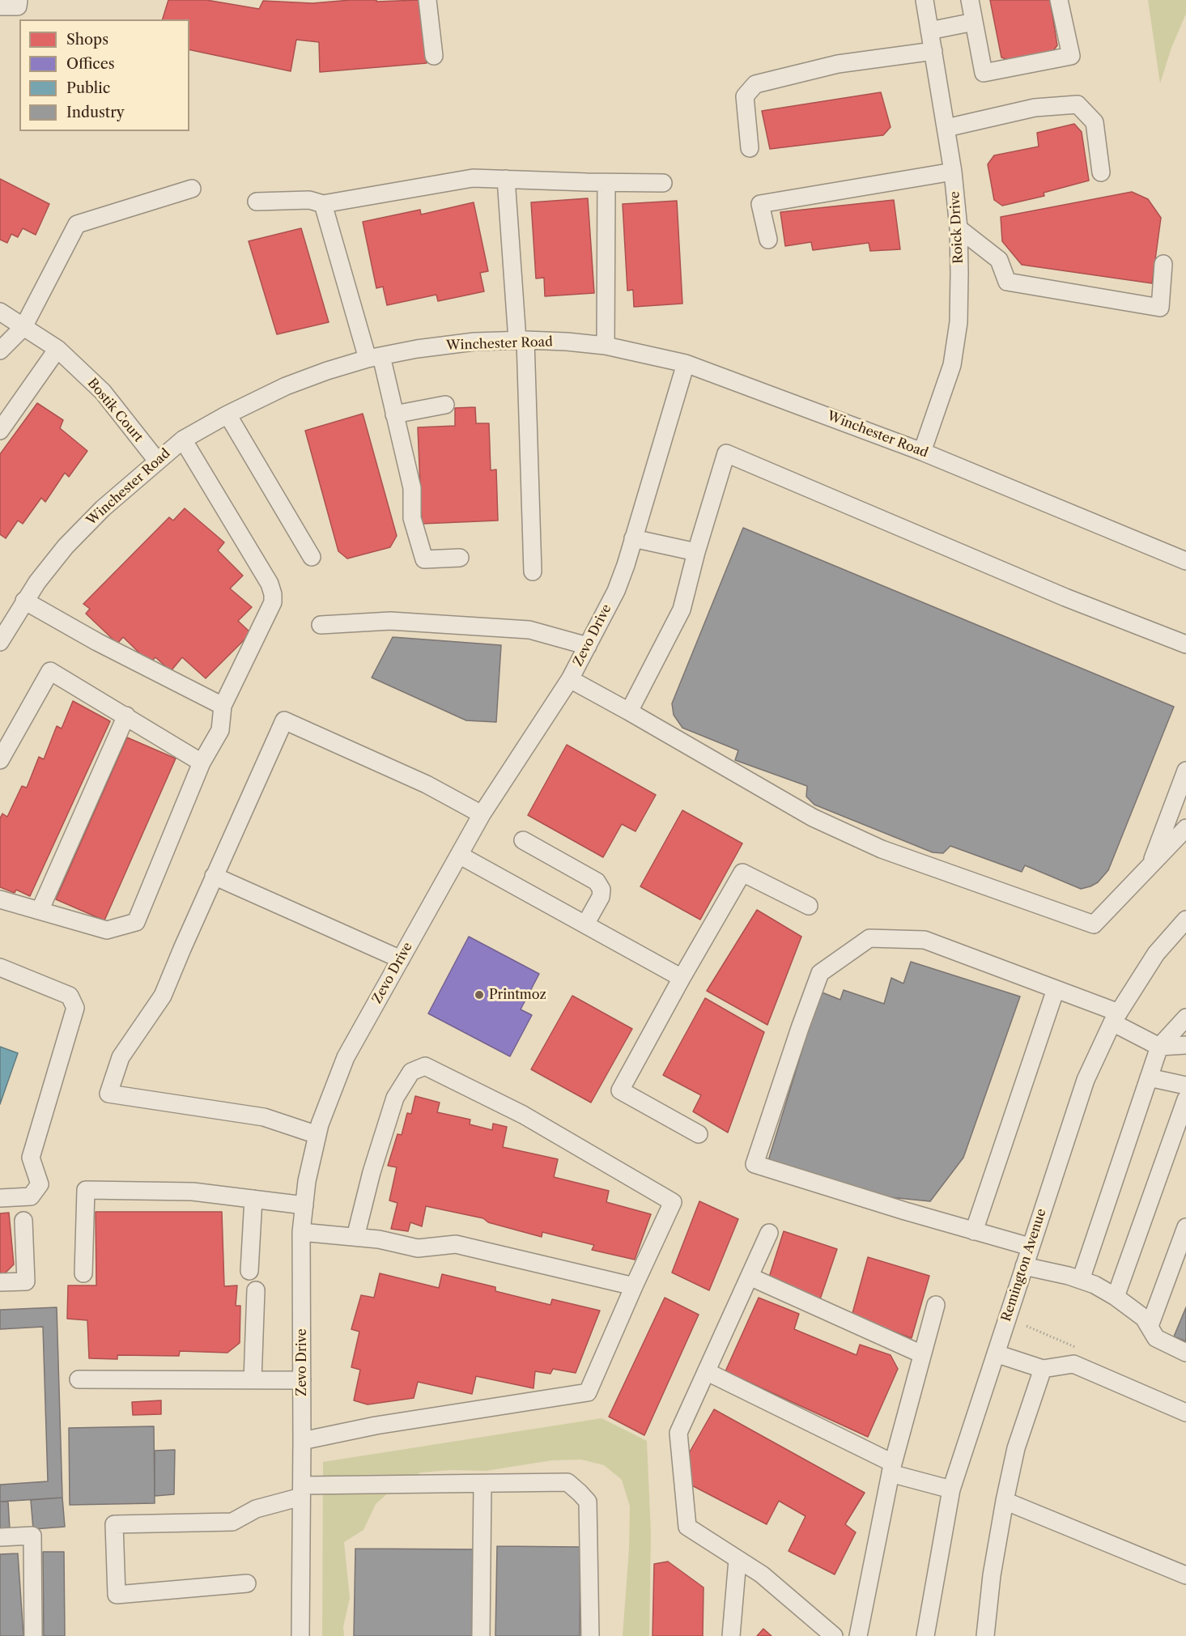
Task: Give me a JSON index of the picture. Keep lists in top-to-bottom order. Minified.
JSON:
{"streets":{"street":["Roick Drive","Winchester Road","Bostik Court","Zevo Drive","Remington Avenue"]},"crossings":[["Roick Drive","Winchester Road"],["Winchester Road","Bostik Court"],["Winchester Road","Zevo Drive"]],"places":["Printmoz"],"legend":["Shops","Offices","Public","Industry"]}
